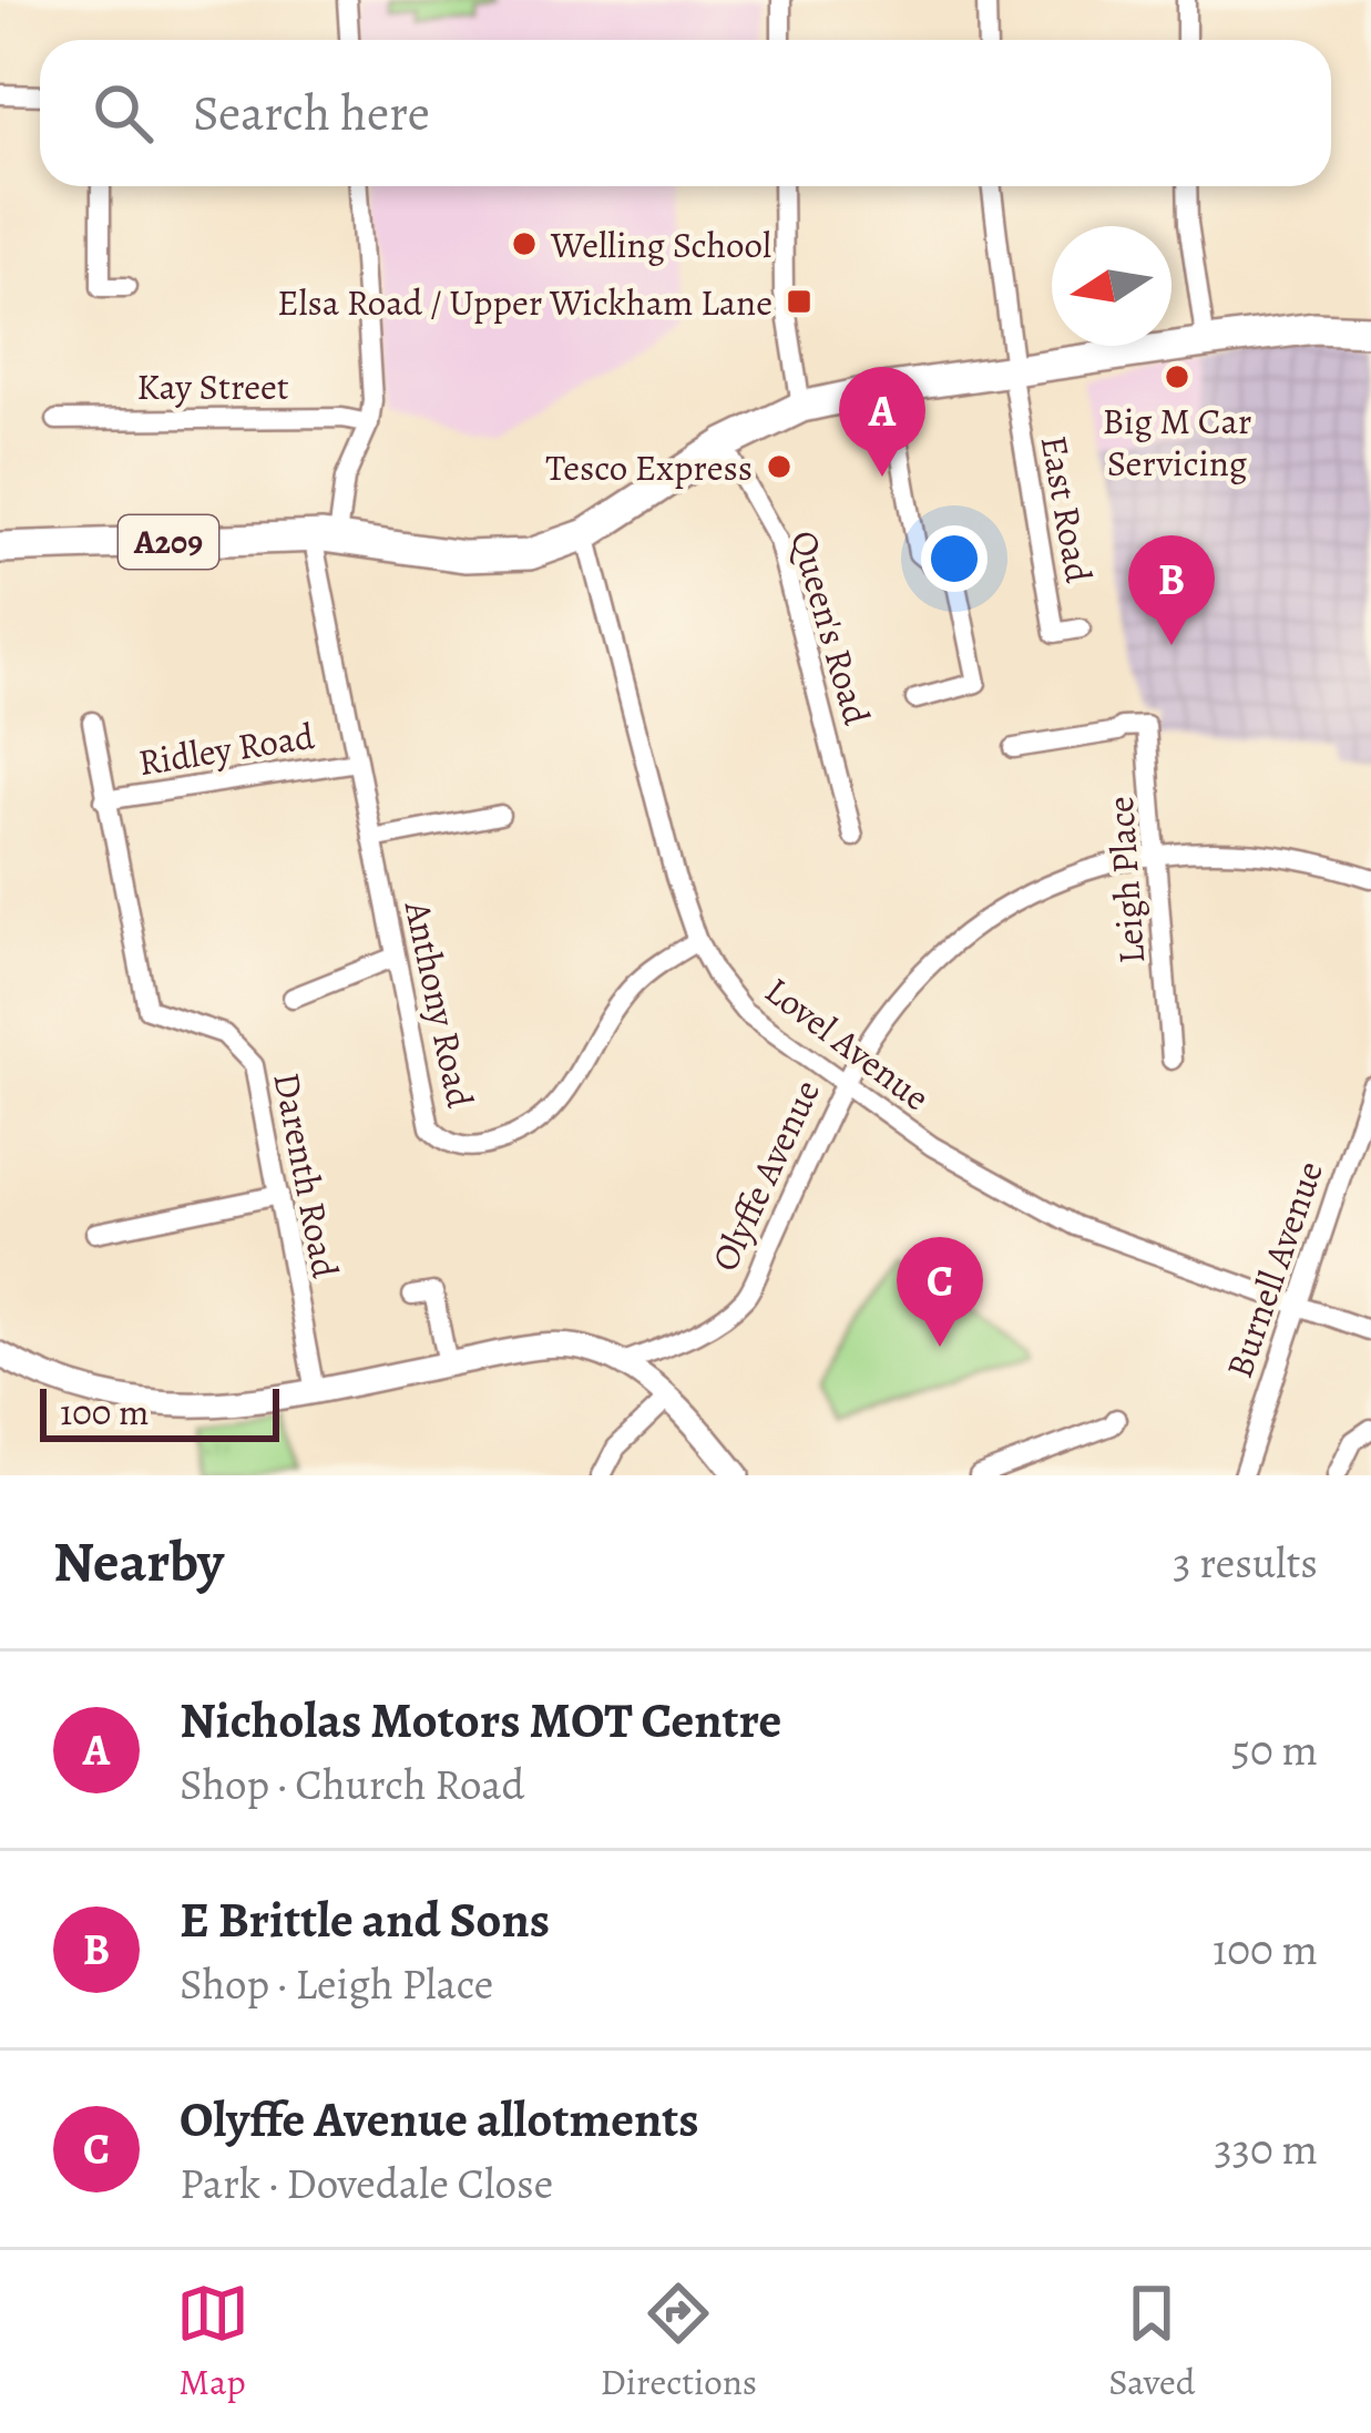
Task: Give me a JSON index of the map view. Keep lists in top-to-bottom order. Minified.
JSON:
{"streets":{"main road":["A209"],"street":["Kay Street","East Road","Queen's Road","Ridley Road","Leigh Place","Anthony Road","Lovel Avenue","Darenth Road","Olyffe Avenue","Burnell Avenue"]},"crossings":[["East Road","A209"],["A209","Queen's Road"],["A209","Anthony Road"],["A209","Lovel Avenue"],["Ridley Road","Anthony Road"],["Ridley Road","Darenth Road"],["Leigh Place","Olyffe Avenue"],["Anthony Road","Lovel Avenue"],["Lovel Avenue","Olyffe Avenue"],["Lovel Avenue","Burnell Avenue"]],"places":{"other":["Welling School","Big M Car Servicing","Tesco Express"],"transit":["Elsa Road / Upper Wickham Lane"]},"scale_bar":"100 m","north":"left","page":{"search":"Search here","pins":["A","B","C"],"scale":"100 m","heading":["Nearby","3 results"],"list":[{"mark":"A","name":"Nicholas Motors MOT Centre","note":"Shop · Church Road","value":"50 m"},{"mark":"B","name":"E Brittle and Sons","note":"Shop · Leigh Place","value":"100 m"},{"mark":"C","name":"Olyffe Avenue allotments","note":"Park · Dovedale Close","value":"330 m"}],"nav":["Map","Directions","Saved"]}}
